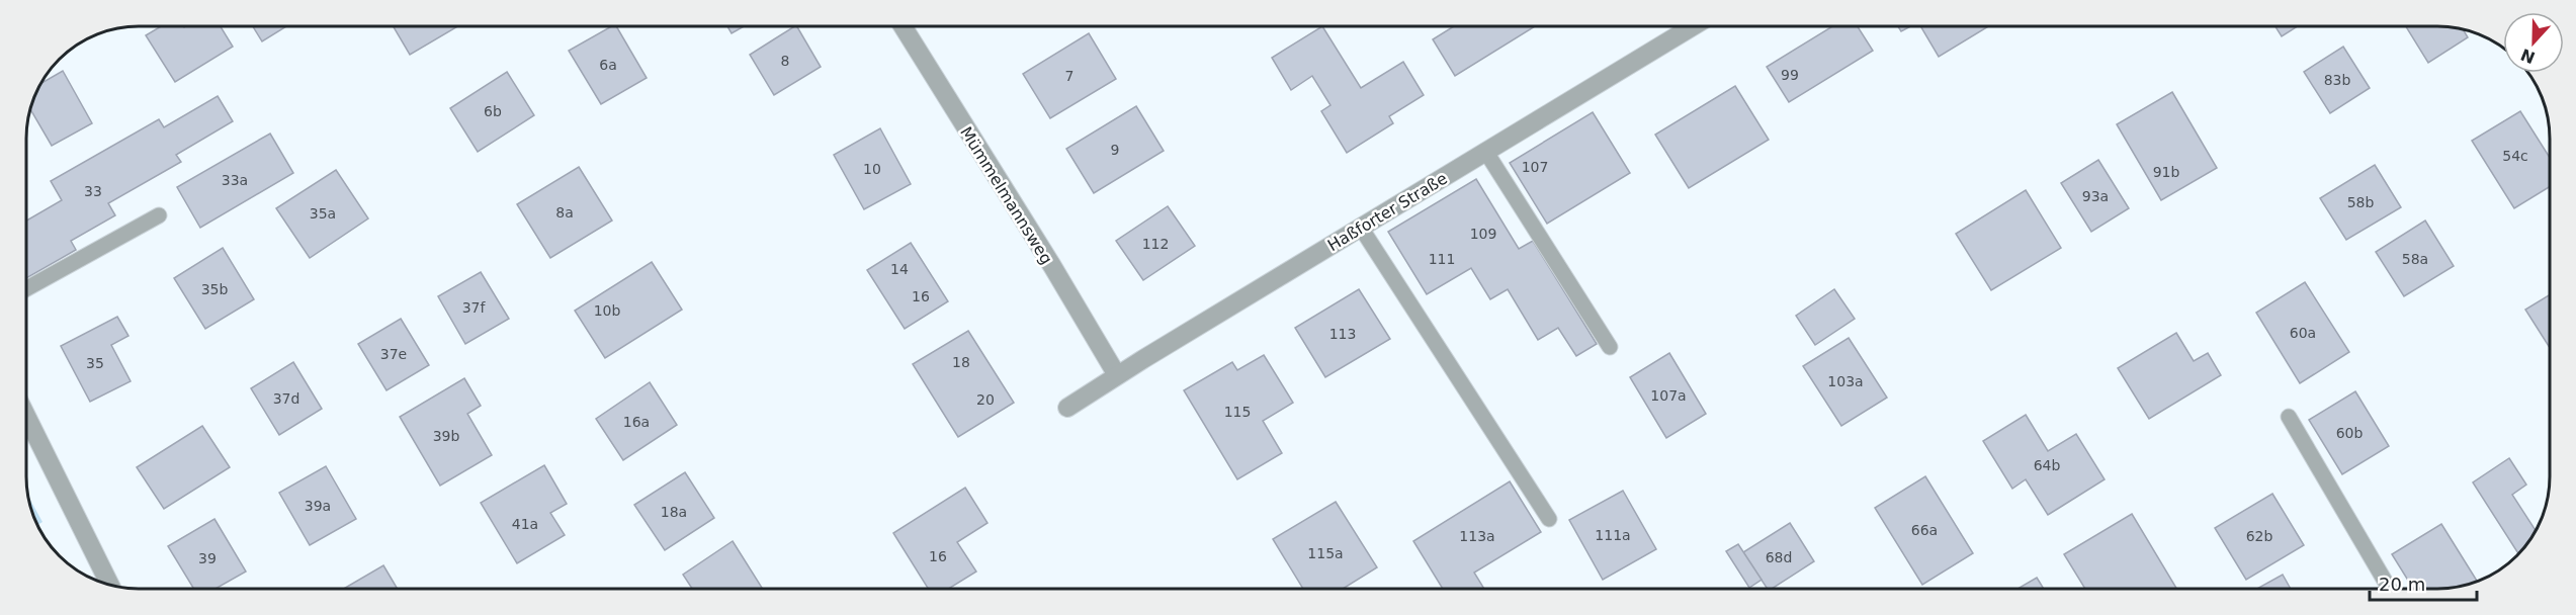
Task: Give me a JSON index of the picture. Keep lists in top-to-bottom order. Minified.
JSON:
{"streets":{"street":["Mümmelmannsweg","Haßforter Straße"]},"crossings":[["Mümmelmannsweg","Haßforter Straße"]],"house_numbers":["8","6a","99","7","83b","6b","9","54c","107","10","91b","33a","33","93a","58b","8a","35a","109","112","111","58a","14","35b","16","37f","10b","60a","113","37e","18","35","103a","107a","37d","20","115","16a","60b","39b","64b","39a","18a","41a","66a","111a","113a","62b","115a","16","68d","39"],"scale_bar":"20 m","north":"bottom"}
